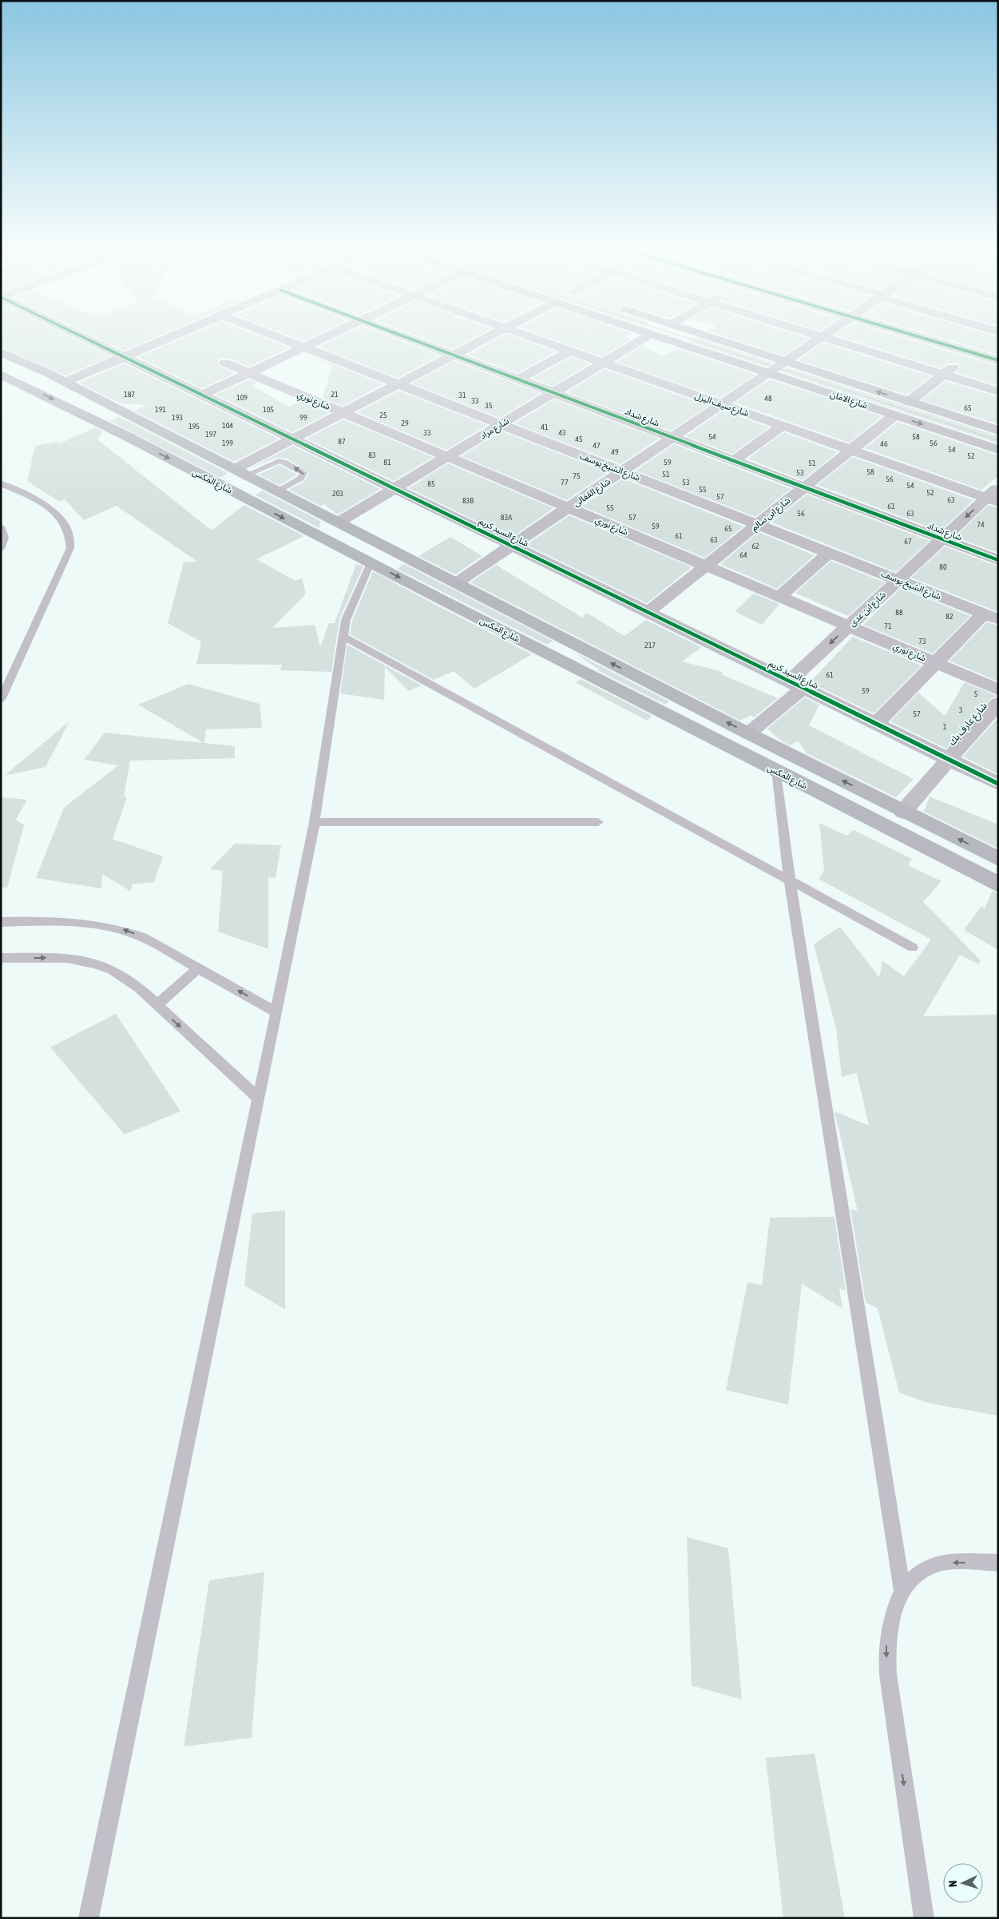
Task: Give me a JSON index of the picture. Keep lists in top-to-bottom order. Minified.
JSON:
{"streets":{"main road":["شارع المكس"],"street":["شارع الامان","شارع نوري","شارع سيف اليزل","شارع شداد","شارع مراد","شارع الشيخ يوسف","شارع القفالى","شارع ابن سالم","شارع السيد كريم","شارع ابن عدى","شارع عارف بك"]},"crossings":[["شارع الامان","شارع القفالى"],["شارع الامان","شارع ابن سالم"],["شارع نوري","شارع مراد"],["شارع نوري","شارع القفالى"],["شارع نوري","شارع ابن سالم"],["شارع نوري","شارع ابن عدى"],["شارع سيف اليزل","شارع مراد"],["شارع سيف اليزل","شارع القفالى"],["شارع سيف اليزل","شارع ابن سالم"],["شارع سيف اليزل","شارع ابن عدى"],["شارع شداد","شارع مراد"],["شارع شداد","شارع القفالى"],["شارع شداد","شارع ابن سالم"],["شارع شداد","شارع ابن عدى"],["شارع مراد","شارع الشيخ يوسف"],["شارع مراد","شارع السيد كريم"],["شارع الشيخ يوسف","شارع القفالى"],["شارع الشيخ يوسف","شارع ابن سالم"],["شارع الشيخ يوسف","شارع ابن عدى"],["شارع القفالى","شارع السيد كريم"],["شارع ابن سالم","شارع السيد كريم"],["شارع السيد كريم","شارع ابن عدى"],["شارع السيد كريم","شارع عارف بك"]],"house_numbers":["187","21","31","109","48","33","35","65","191","105","25","193","99","29","104","195","41","33","43","197","54","58","45","87","199","56","46","47","54","49","83","52","81","59","51","58","53","51","75","56","77","53","85","54","55","52","203","57","63","83B","61","55","56","63","83A","57","74","59","65","61","63","67","62","64","80","88","82","71","73","217","61","59","5","3","57","1"],"north":"left"}
